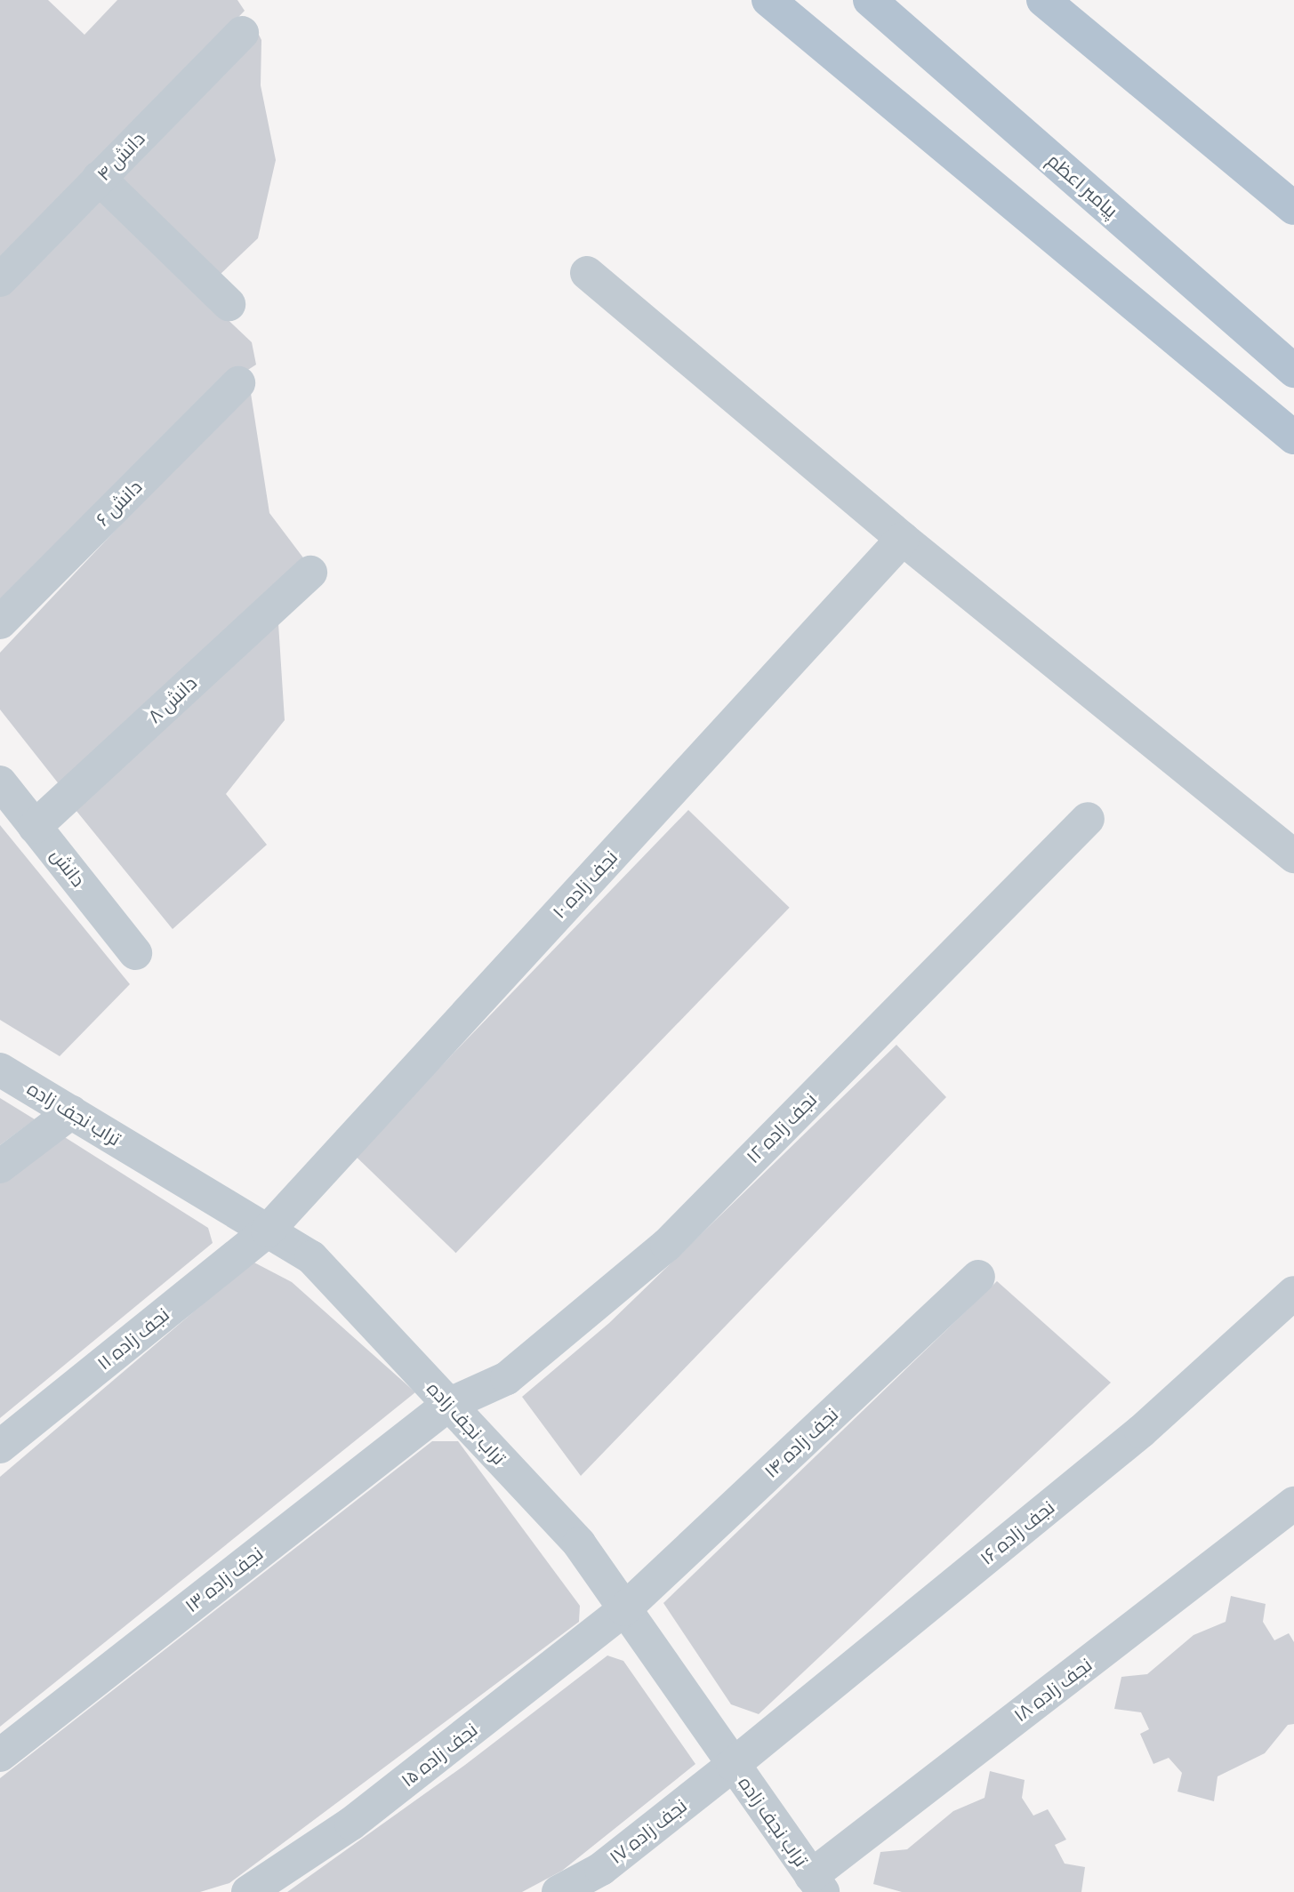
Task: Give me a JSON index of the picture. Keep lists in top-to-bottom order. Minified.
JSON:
{"streets":{"main road":["پیامبر اعظم"],"street":["دانش ۴","دانش ۶","دانش ۸","دانش","نجف زاده ۱۰","تراب نجف زاده","نجف زاده ۱۲","نجف زاده ۱۱","نجف زاده ۱۴","نجف زاده ۱۶","نجف زاده ۱۳","نجف زاده ۱۸","نجف زاده ۱۵","نجف زاده ۱۷"]},"crossings":[["دانش ۸","دانش"],["نجف زاده ۱۰","تراب نجف زاده"],["نجف زاده ۱۰","نجف زاده ۱۱"],["تراب نجف زاده","نجف زاده ۱۲"],["تراب نجف زاده","نجف زاده ۱۱"],["تراب نجف زاده","نجف زاده ۱۴"],["تراب نجف زاده","نجف زاده ۱۶"],["تراب نجف زاده","نجف زاده ۱۳"],["تراب نجف زاده","نجف زاده ۱۸"],["تراب نجف زاده","نجف زاده ۱۵"],["تراب نجف زاده","نجف زاده ۱۷"],["نجف زاده ۱۲","نجف زاده ۱۳"],["نجف زاده ۱۴","نجف زاده ۱۵"],["نجف زاده ۱۶","نجف زاده ۱۷"]]}
